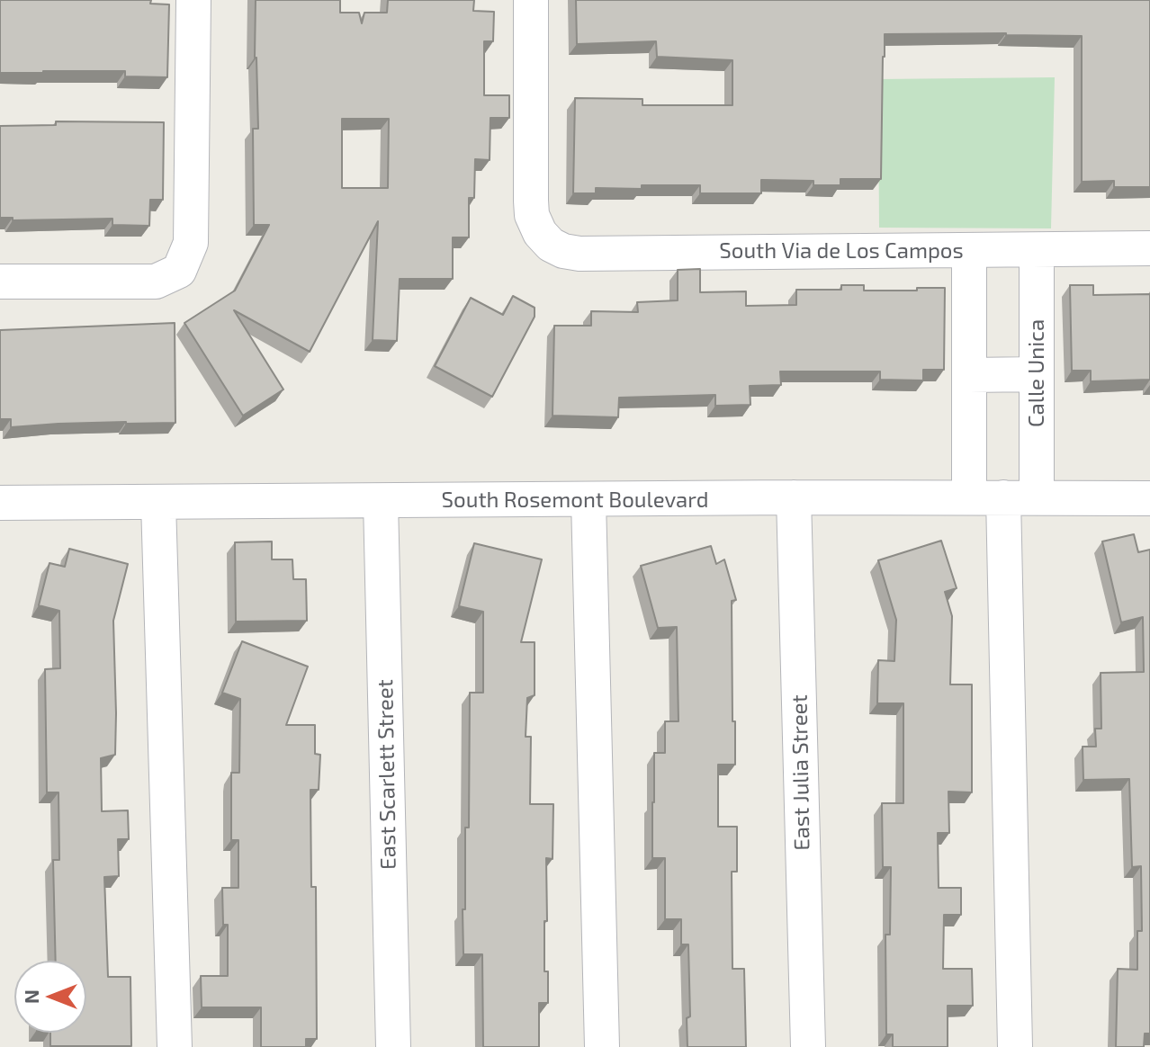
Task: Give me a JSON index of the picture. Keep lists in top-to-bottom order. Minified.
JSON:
{"streets":{"street":["South Via de Los Campos","Calle Unica","South Rosemont Boulevard","East Julia Street","East Scarlett Street"]},"crossings":[["South Via de Los Campos","Calle Unica"],["Calle Unica","South Rosemont Boulevard"],["South Rosemont Boulevard","East Julia Street"],["South Rosemont Boulevard","East Scarlett Street"]],"north":"left"}
